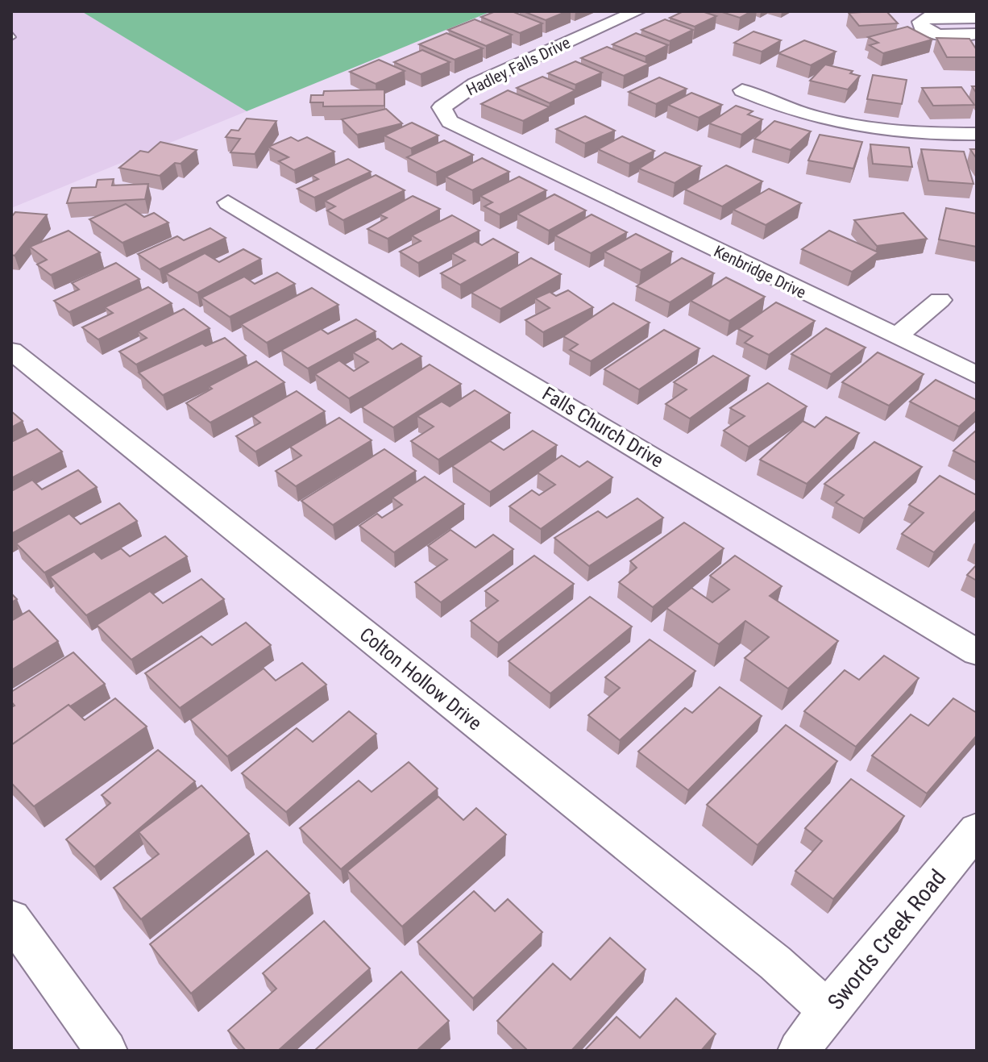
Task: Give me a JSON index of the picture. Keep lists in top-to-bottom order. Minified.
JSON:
{"streets":{"street":["Hadley Falls Drive","Kenbridge Drive","Falls Church Drive","Colton Hollow Drive","Swords Creek Road"]},"crossings":[["Hadley Falls Drive","Kenbridge Drive"],["Colton Hollow Drive","Swords Creek Road"]]}
